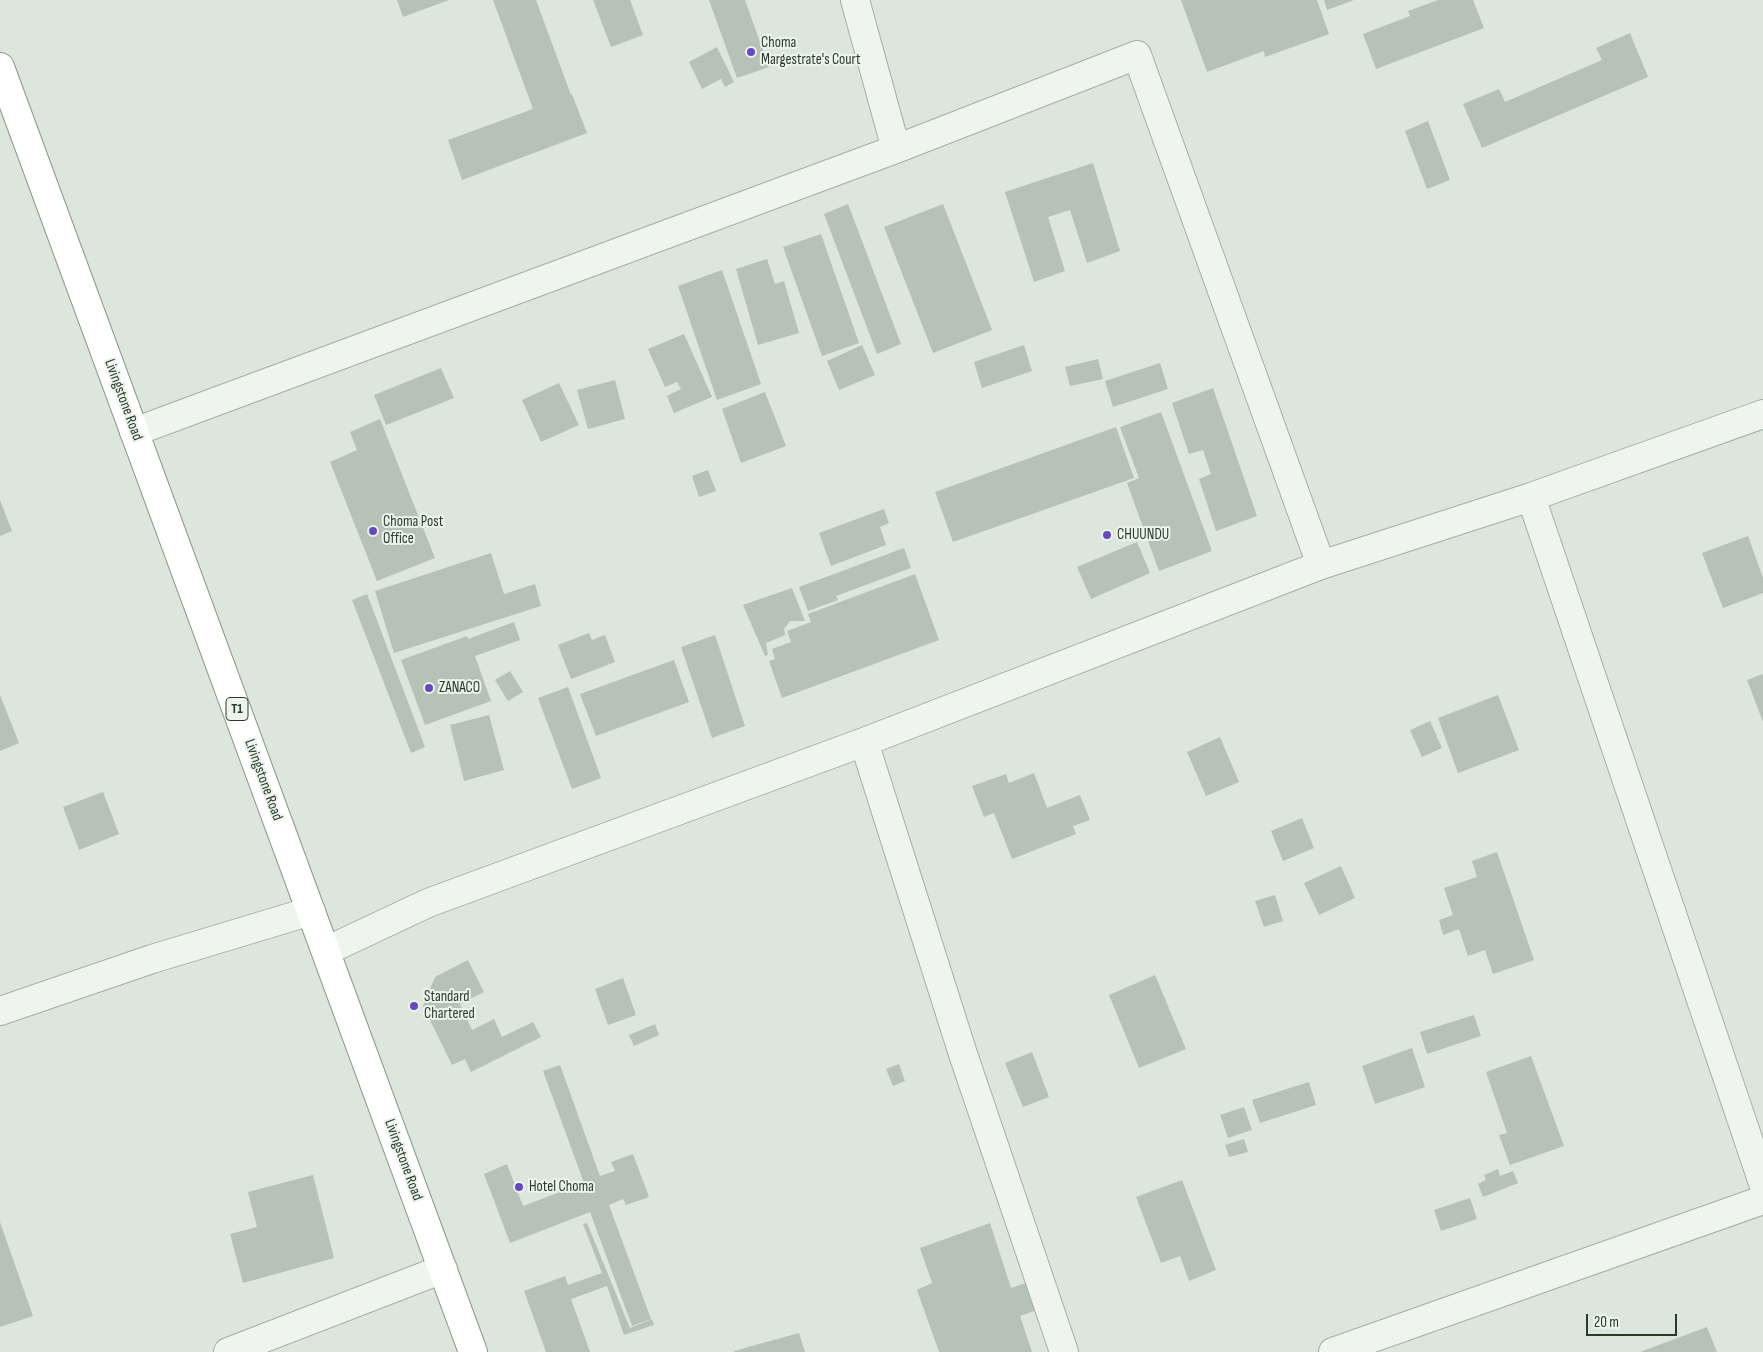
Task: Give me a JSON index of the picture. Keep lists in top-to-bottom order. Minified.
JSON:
{"streets":{"highway":["Livingstone Road","T1"]},"places":["Choma Margestrate's Court","Choma Post Office","CHUUNDU","ZANACO","Standard Chartered","Hotel Choma"],"scale_bar":"20 m"}
